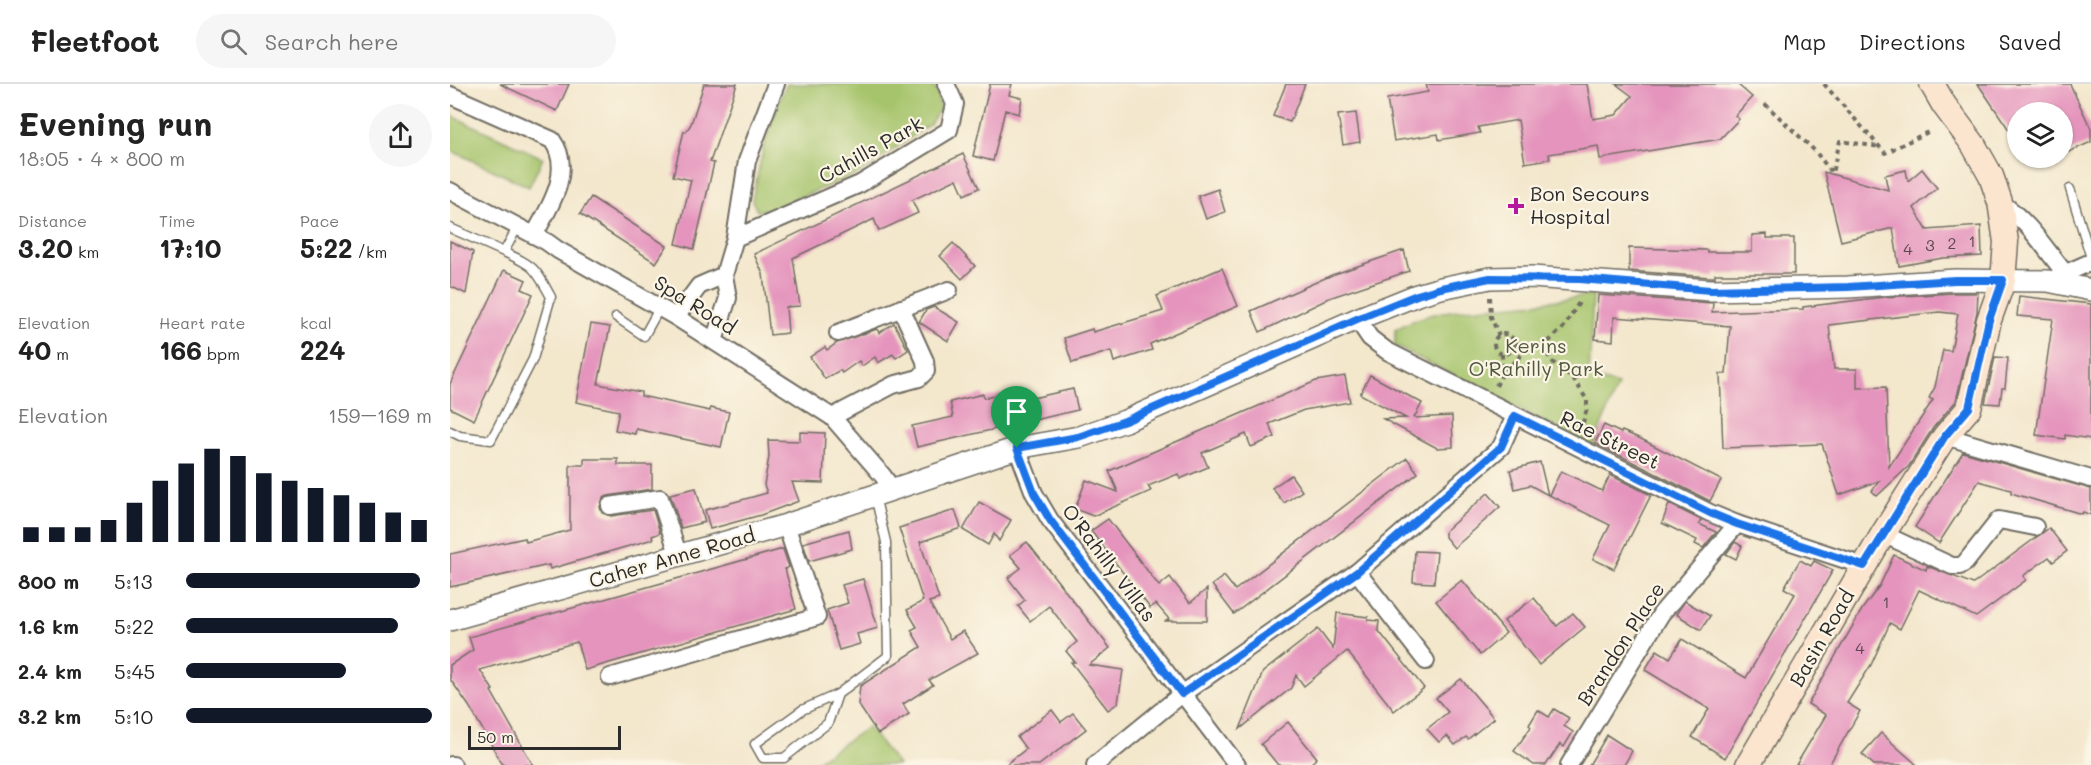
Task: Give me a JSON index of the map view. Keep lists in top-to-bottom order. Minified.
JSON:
{"streets":{"main road":["Basin Road"],"street":["Cahills Park","Spa Road","Rae Street","Caher Anne Road","O'Rahilly Villas","Brandon Place"]},"crossings":[["Spa Road","Caher Anne Road"],["Rae Street","Caher Anne Road"],["Rae Street","Basin Road"],["Rae Street","Brandon Place"],["Caher Anne Road","O'Rahilly Villas"],["Caher Anne Road","Basin Road"]],"parks":["Kerins O'Rahilly Park"],"places":{"health":["Bon Secours Hospital"]},"house_numbers":["1","2","3","4","1","4"],"scale_bar":"50 m","page":{"header":"Fleetfoot","search":"Search here","nav":["Map","Directions","Saved"],"heading":["Evening run","18:05 · 4 × 800 m"],"stats":[["Distance","3.20 km"],["Time","17:10"],["Pace","5:22 /km"],["Elevation","40 m"],["Heart rate","166 bpm"],["kcal","224"]],"chart":["Elevation","159–169 m"],"list":[{"name":"800 m","note":"5:13"},{"name":"1.6 km","note":"5:22"},{"name":"2.4 km","note":"5:45"},{"name":"3.2 km","note":"5:10"}],"scale":"50 m"}}
